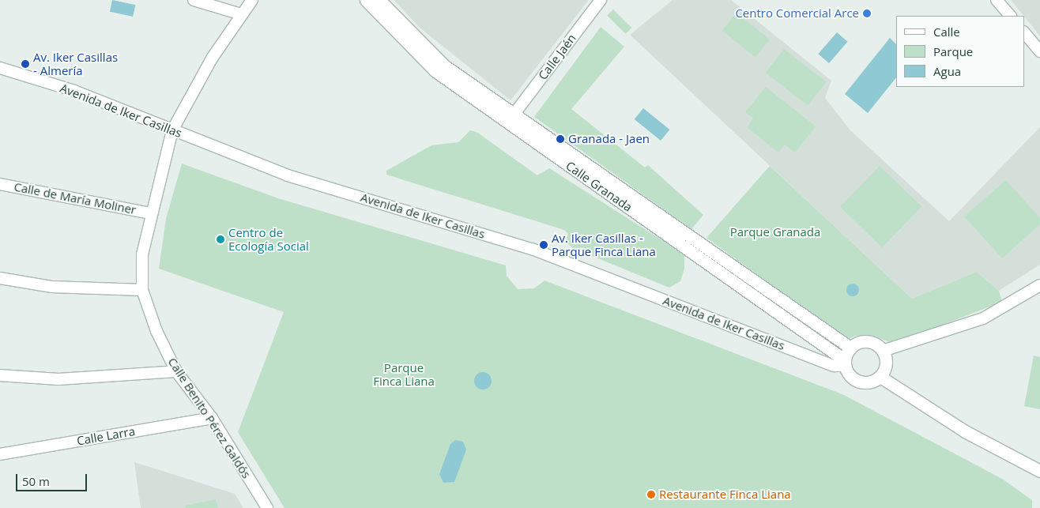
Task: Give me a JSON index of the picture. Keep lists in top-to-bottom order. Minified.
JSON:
{"streets":{"street":["Calle Jaén","Avenida de Iker Casillas","Calle Granada","Calle de María Moliner","Calle Benito Pérez Galdós","Calle Larra"]},"crossings":[["Calle Jaén","Calle Granada"],["Avenida de Iker Casillas","Calle Granada"],["Avenida de Iker Casillas","Calle Benito Pérez Galdós"],["Calle de María Moliner","Calle Benito Pérez Galdós"],["Calle Benito Pérez Galdós","Calle Larra"]],"parks":["Parque Granada","Parque Finca Liana"],"places":["Centro Comercial Arce","Av. Iker Casillas - Almería","Granada - Jaen","Centro de Ecología Social","Av. Iker Casillas - Parque Finca Liana","Restaurante Finca Liana"],"legend":["Calle","Parque","Agua"],"scale_bar":"50 m"}
